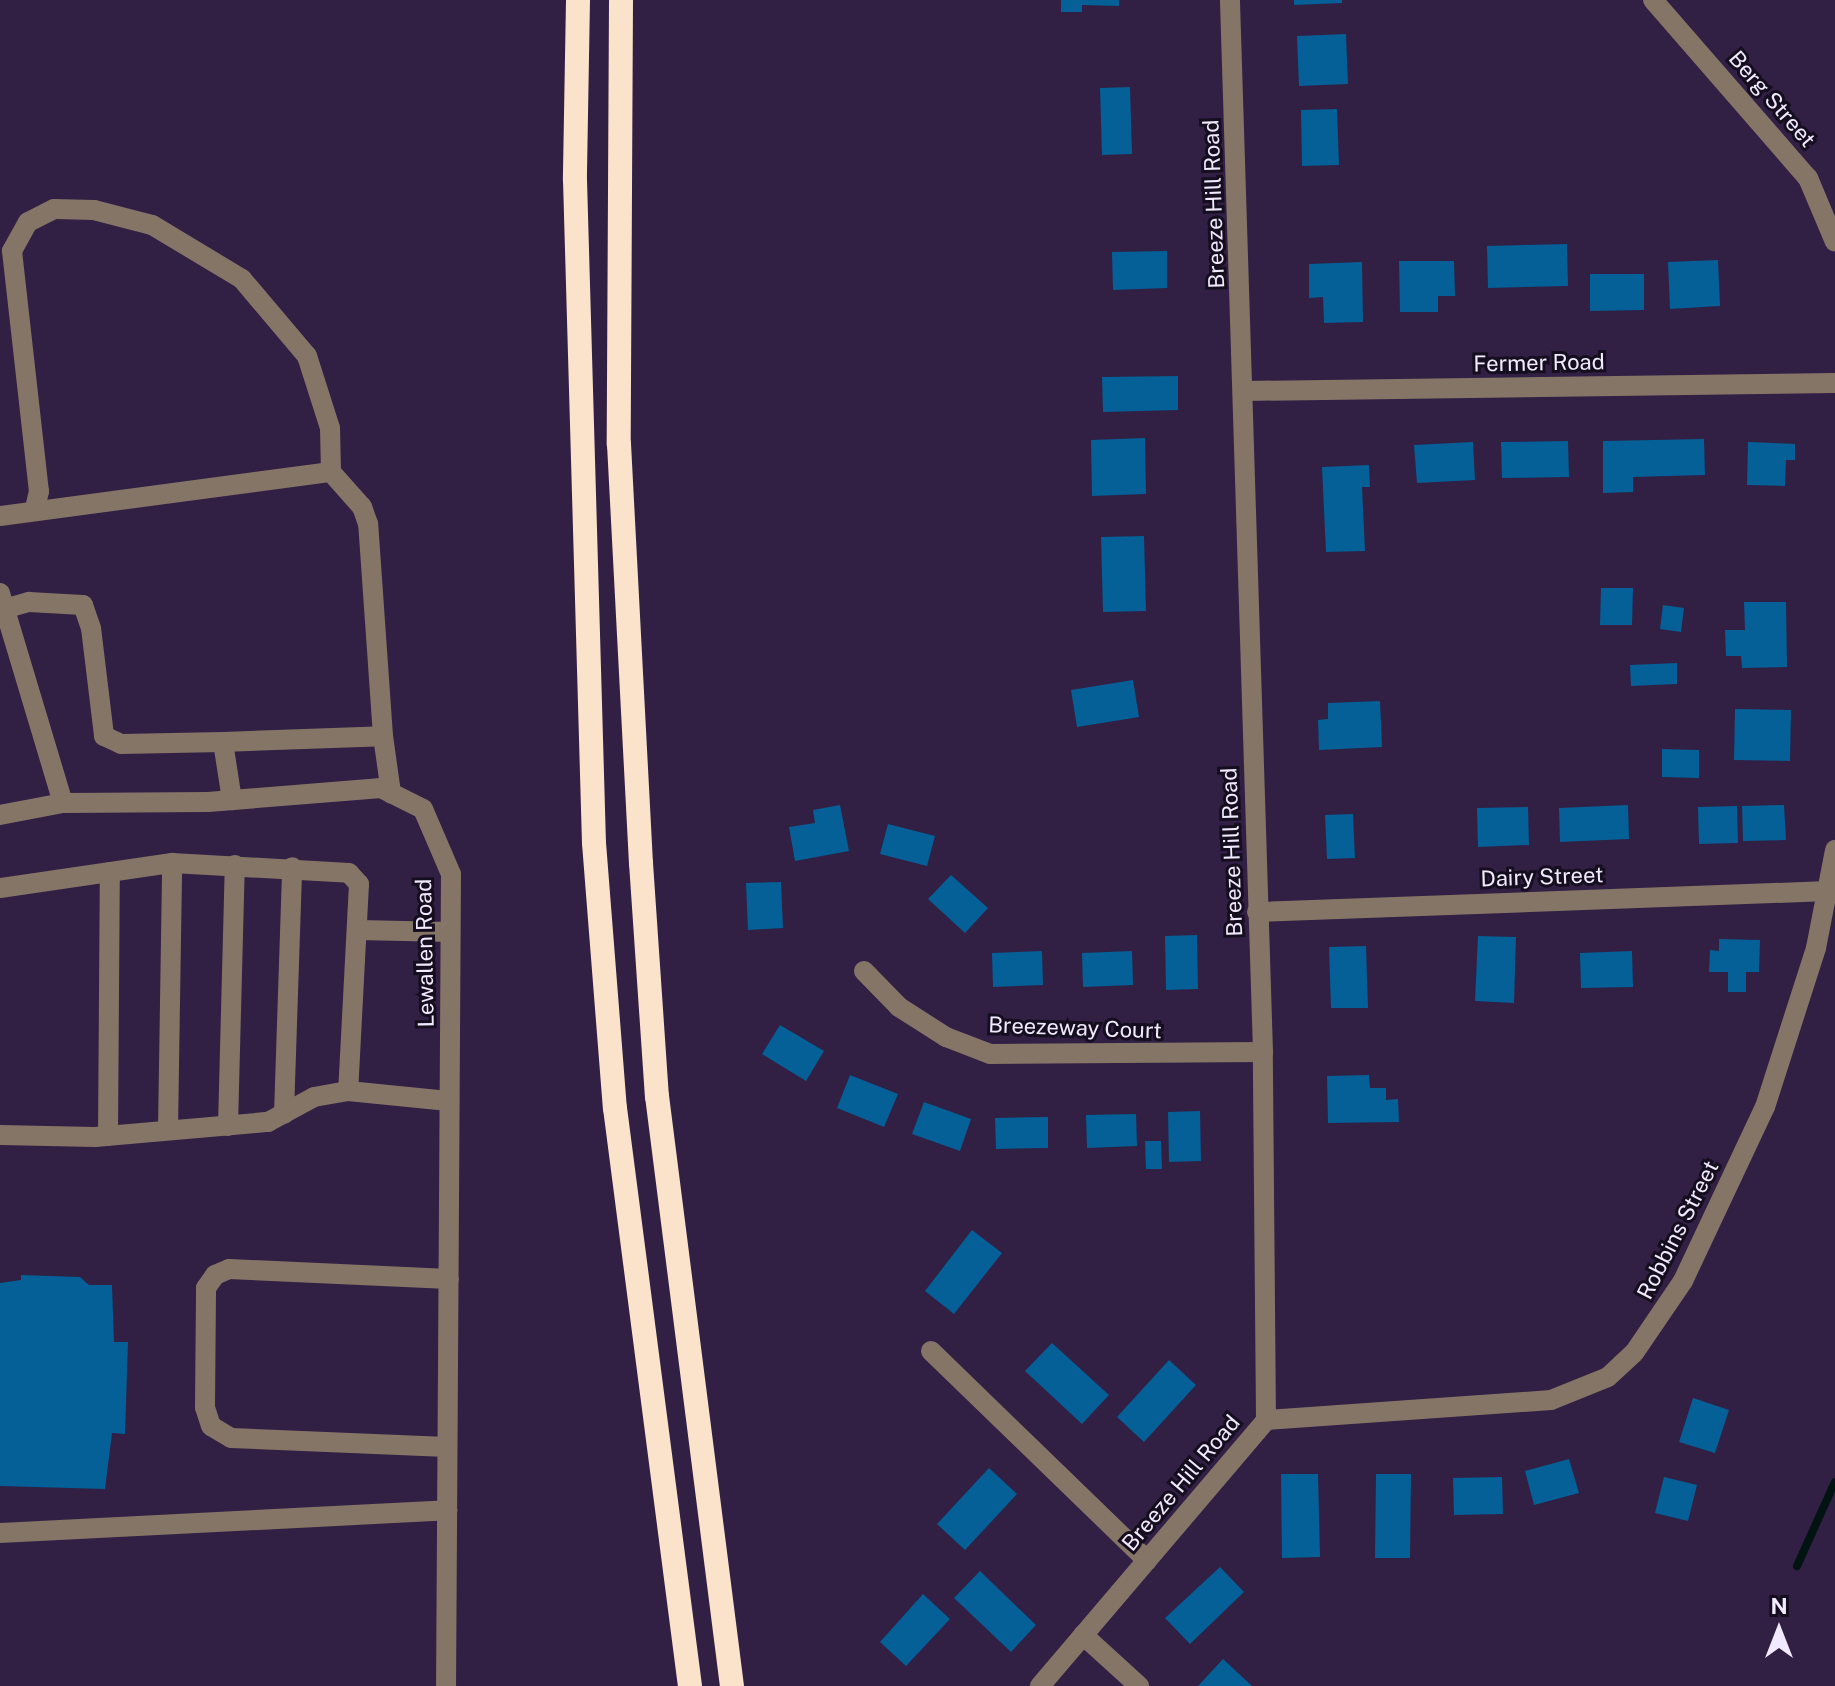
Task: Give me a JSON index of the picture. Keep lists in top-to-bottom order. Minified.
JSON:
{"streets":{"street":["Berg Street","Breeze Hill Road","Fermer Road","Dairy Street","Lewallen Road","Breezeway Court","Robbins Street"]},"crossings":[["Breeze Hill Road","Fermer Road"],["Breeze Hill Road","Dairy Street"],["Breeze Hill Road","Breezeway Court"],["Breeze Hill Road","Robbins Street"],["Dairy Street","Robbins Street"]],"north":"top"}
